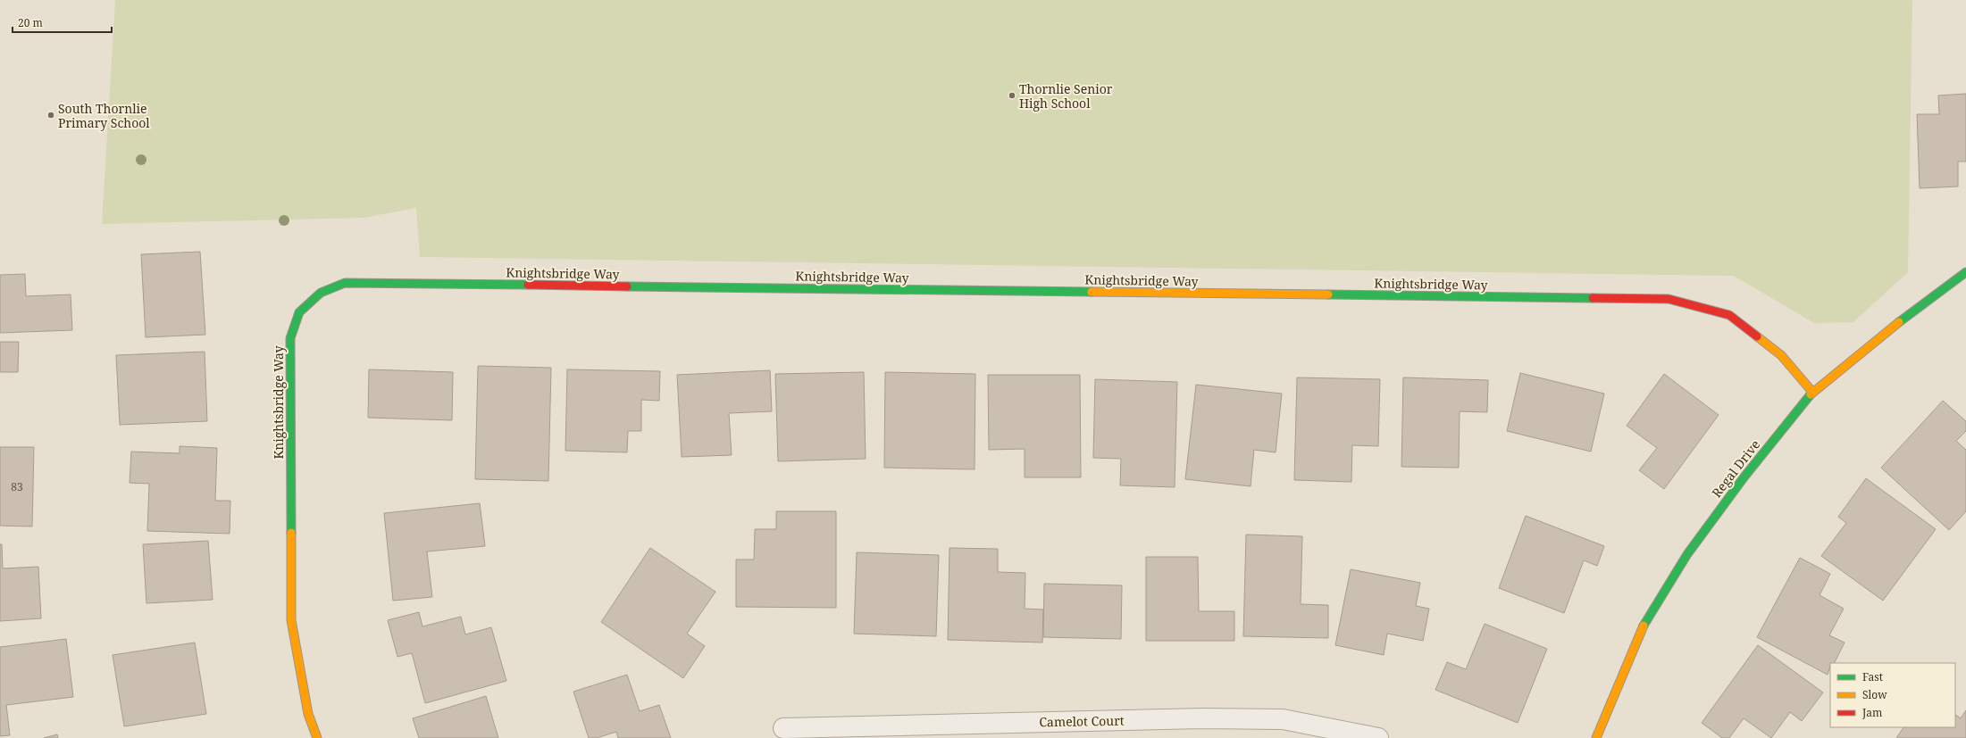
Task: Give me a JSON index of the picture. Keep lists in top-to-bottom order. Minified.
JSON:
{"streets":{"street":["Knightsbridge Way","Regal Drive","Camelot Court"]},"crossings":[["Knightsbridge Way","Regal Drive"]],"places":["Thornlie Senior High School","South Thornlie Primary School"],"house_numbers":["83"],"legend":["Fast","Slow","Jam"],"scale_bar":"20 m"}
